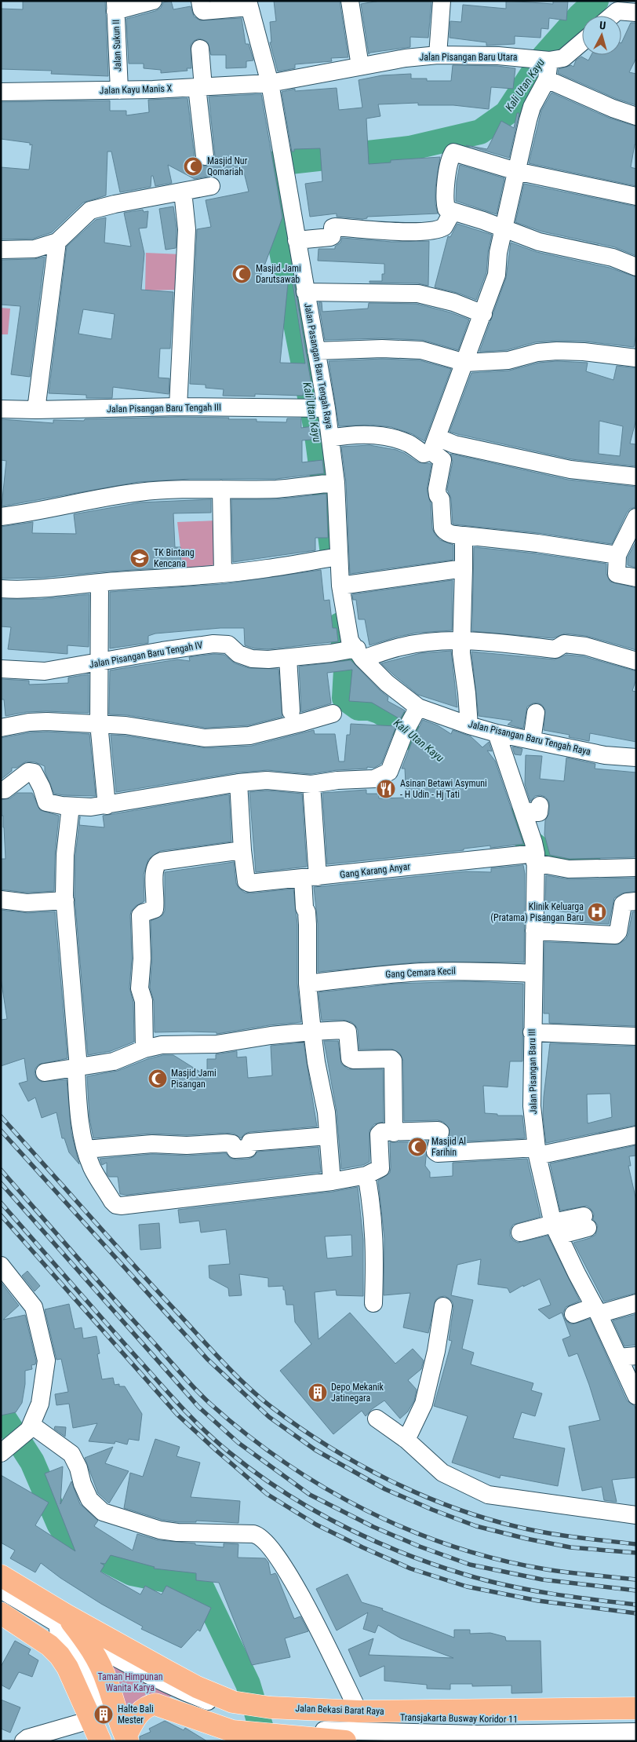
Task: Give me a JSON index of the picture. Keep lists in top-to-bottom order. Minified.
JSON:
{"streets":{"main road":["Jalan Bekasi Barat Raya"],"street":["Jalan Sukun II","Jalan Pisangan Baru Utara","Jalan Kayu Manis X","Jalan Pasangan Baru Tengah Raya","Jalan Pisangan Baru Tengah III","Jalan Pisangan Baru Tengah IV","Jalan Pisangan Baru Tengah Raya","Gang Karang Anyar","Gang Cemara Kecil","Jalan Pisangan Baru III","Transjakarta Busway Koridor 11"]},"crossings":[["Jalan Sukun II","Jalan Kayu Manis X"],["Jalan Pisangan Baru Utara","Jalan Kayu Manis X"],["Jalan Pisangan Baru Utara","Jalan Pasangan Baru Tengah Raya"],["Jalan Kayu Manis X","Jalan Pasangan Baru Tengah Raya"],["Jalan Pasangan Baru Tengah Raya","Jalan Pisangan Baru Tengah III"],["Jalan Pasangan Baru Tengah Raya","Jalan Pisangan Baru Tengah IV"],["Jalan Pasangan Baru Tengah Raya","Jalan Pisangan Baru Tengah Raya"],["Jalan Pisangan Baru Tengah IV","Jalan Pisangan Baru Tengah Raya"],["Jalan Pisangan Baru Tengah Raya","Jalan Pisangan Baru III"],["Gang Karang Anyar","Jalan Pisangan Baru III"],["Gang Cemara Kecil","Jalan Pisangan Baru III"],["Jalan Bekasi Barat Raya","Transjakarta Busway Koridor 11"]],"water":["Kali Utan Kayu"],"parks":["Taman Himpunan Wanita Karya"],"places":{"mosque":["Masjid Nur Qomariah","Masjid Jami Darutsawab","Masjid Jami Pisangan","Masjid Al Farihin"],"school or university":["TK Bintang Kencana"],"restaurant":["Asinan Betawi Asymuni - H Udin - Hj Tati"],"hospital":["Klinik Keluarga (Pratama) Pisangan Baru"],"building":["Depo Mekanik Jatinegara","Halte Bali Mester"]},"north":"top"}
